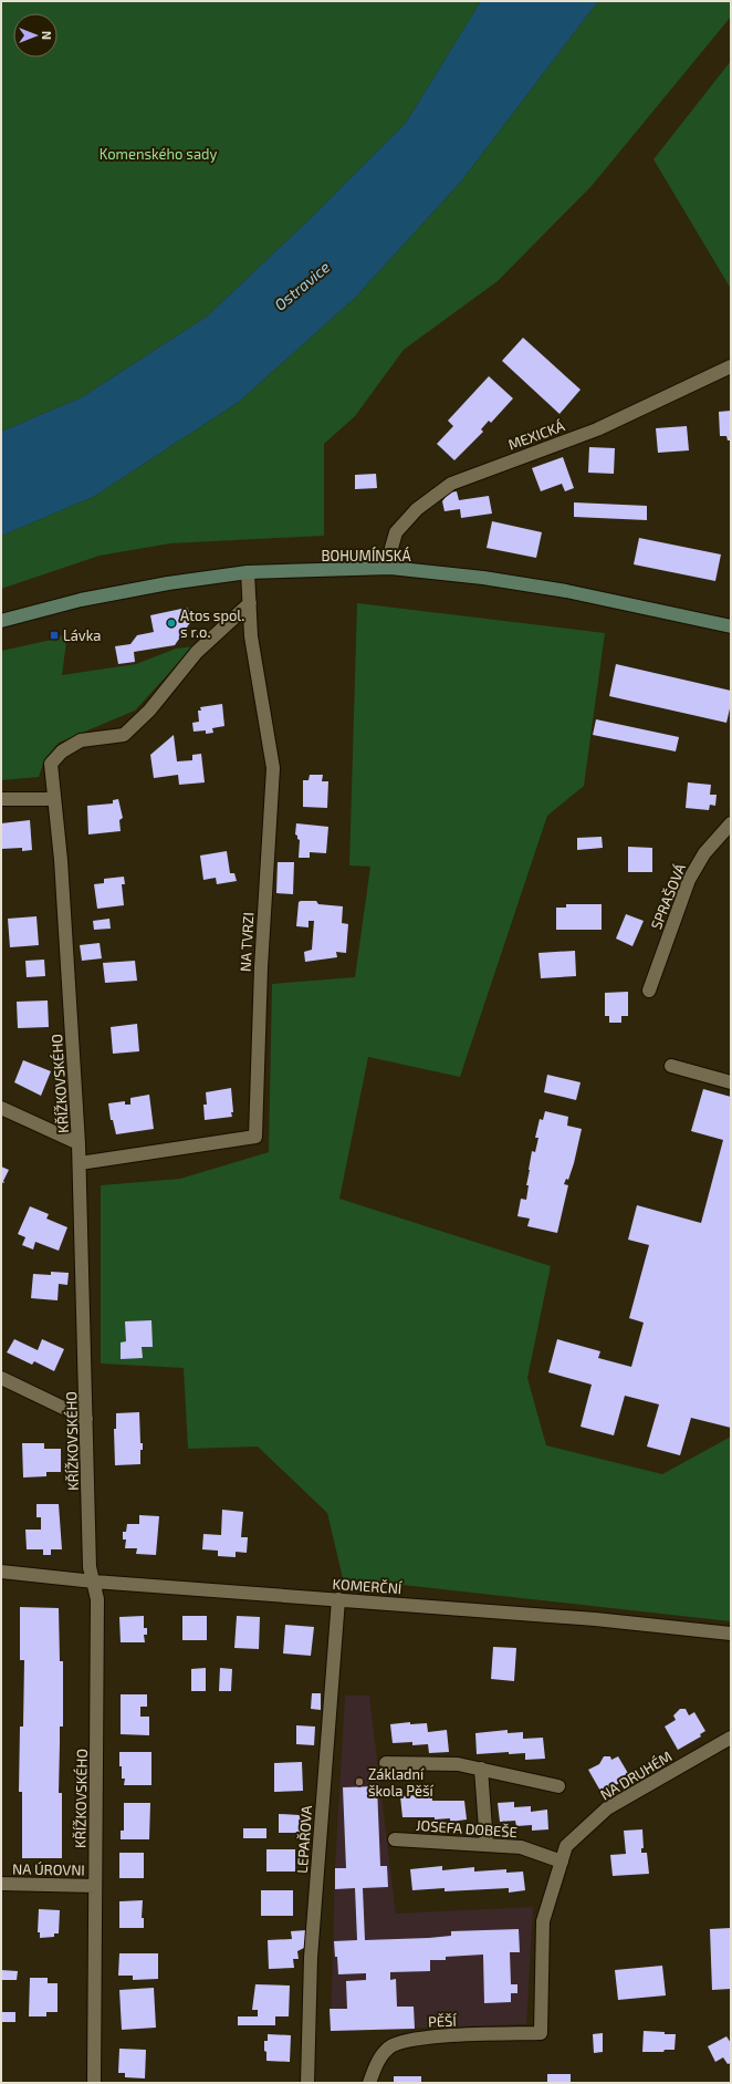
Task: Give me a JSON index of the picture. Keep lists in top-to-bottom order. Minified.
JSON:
{"streets":{"main road":["BOHUMÍNSKÁ"],"street":["MEXICKÁ","SPRAŠOVÁ","NA TVRZI","KŘÍŽKOVSKÉHO","KOMERČNÍ","NA DRUHÉM","JOSEFA DOBEŠE","LEPAŘOVA","NA ÚROVNI","PĚŠÍ"]},"crossings":[["MEXICKÁ","BOHUMÍNSKÁ"],["BOHUMÍNSKÁ","NA TVRZI"],["NA TVRZI","KŘÍŽKOVSKÉHO"],["KŘÍŽKOVSKÉHO","KOMERČNÍ"],["KŘÍŽKOVSKÉHO","NA ÚROVNI"],["KOMERČNÍ","LEPAŘOVA"],["NA DRUHÉM","JOSEFA DOBEŠE"],["NA DRUHÉM","PĚŠÍ"]],"water":["Ostravice"],"parks":["Komenského sady"],"places":{"other":["Atos spol. s r.o.","Základní škola Pěší"],"transit":["Lávka"]},"north":"right"}
